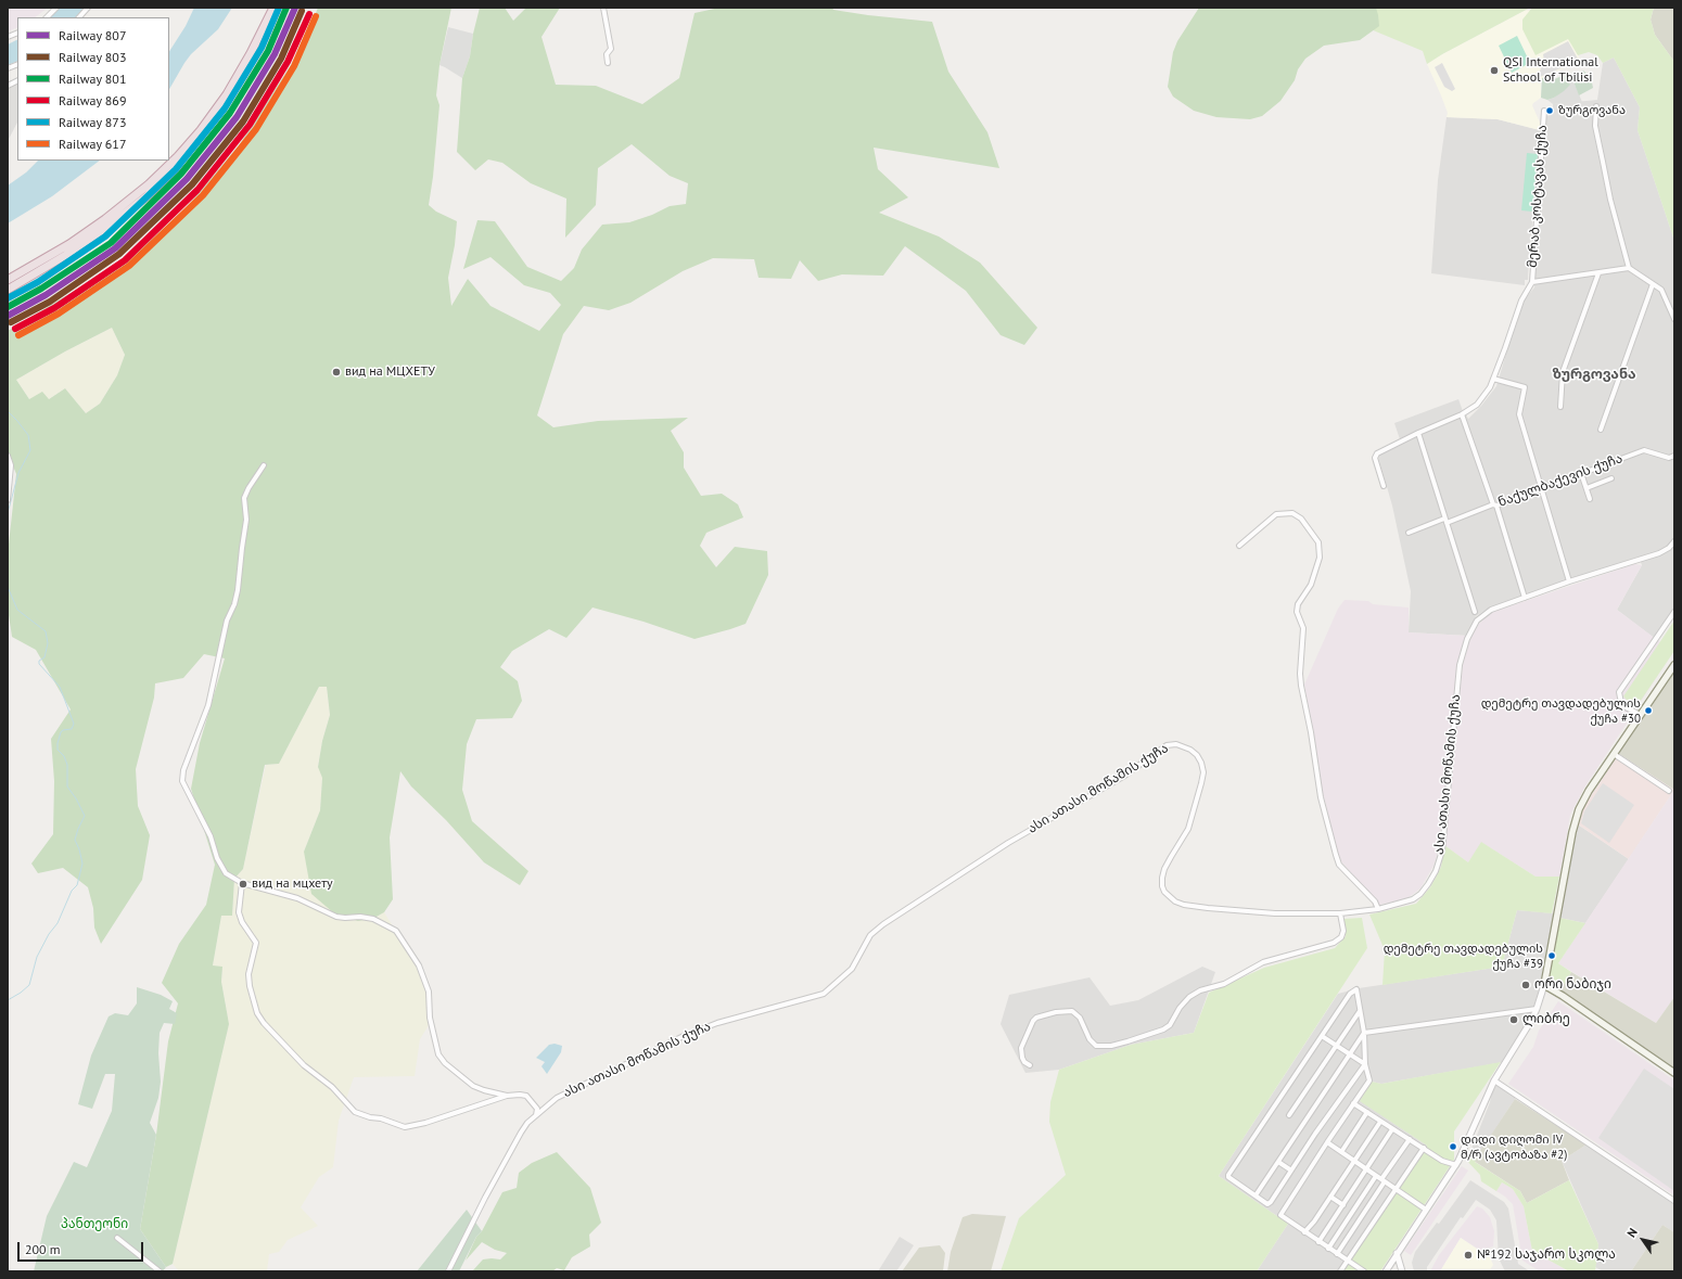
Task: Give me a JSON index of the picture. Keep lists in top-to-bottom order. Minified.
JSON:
{"streets":{"street":["მერაბ კოსტავას ქუჩა","ნაქულბაქევის ქუჩა","ასი ათასი მოწამის ქუჩა"]},"districts":["ზურგოვანა"],"parks":["პანთეონი"],"places":["QSI International School of Tbilisi","ზურგოვანა","вид на МЦХЕТУ","დემეტრე თავდადებულის ქუჩა #30","вид на мцхету","დემეტრე თავდადებულის ქუჩა #39","ორი ნაბიჯი","ლიბრე","დიდი დიღომი IV მ/რ (ავტობაზა #2)","№192 საჯარო სკოლა"],"lines":["rail line 807","rail line 801","rail line 873","rail line 803","rail line 869","rail line 617"],"legend":["Railway 807","Railway 803","Railway 801","Railway 869","Railway 873","Railway 617"],"scale_bar":"200 m","north":"top left"}
